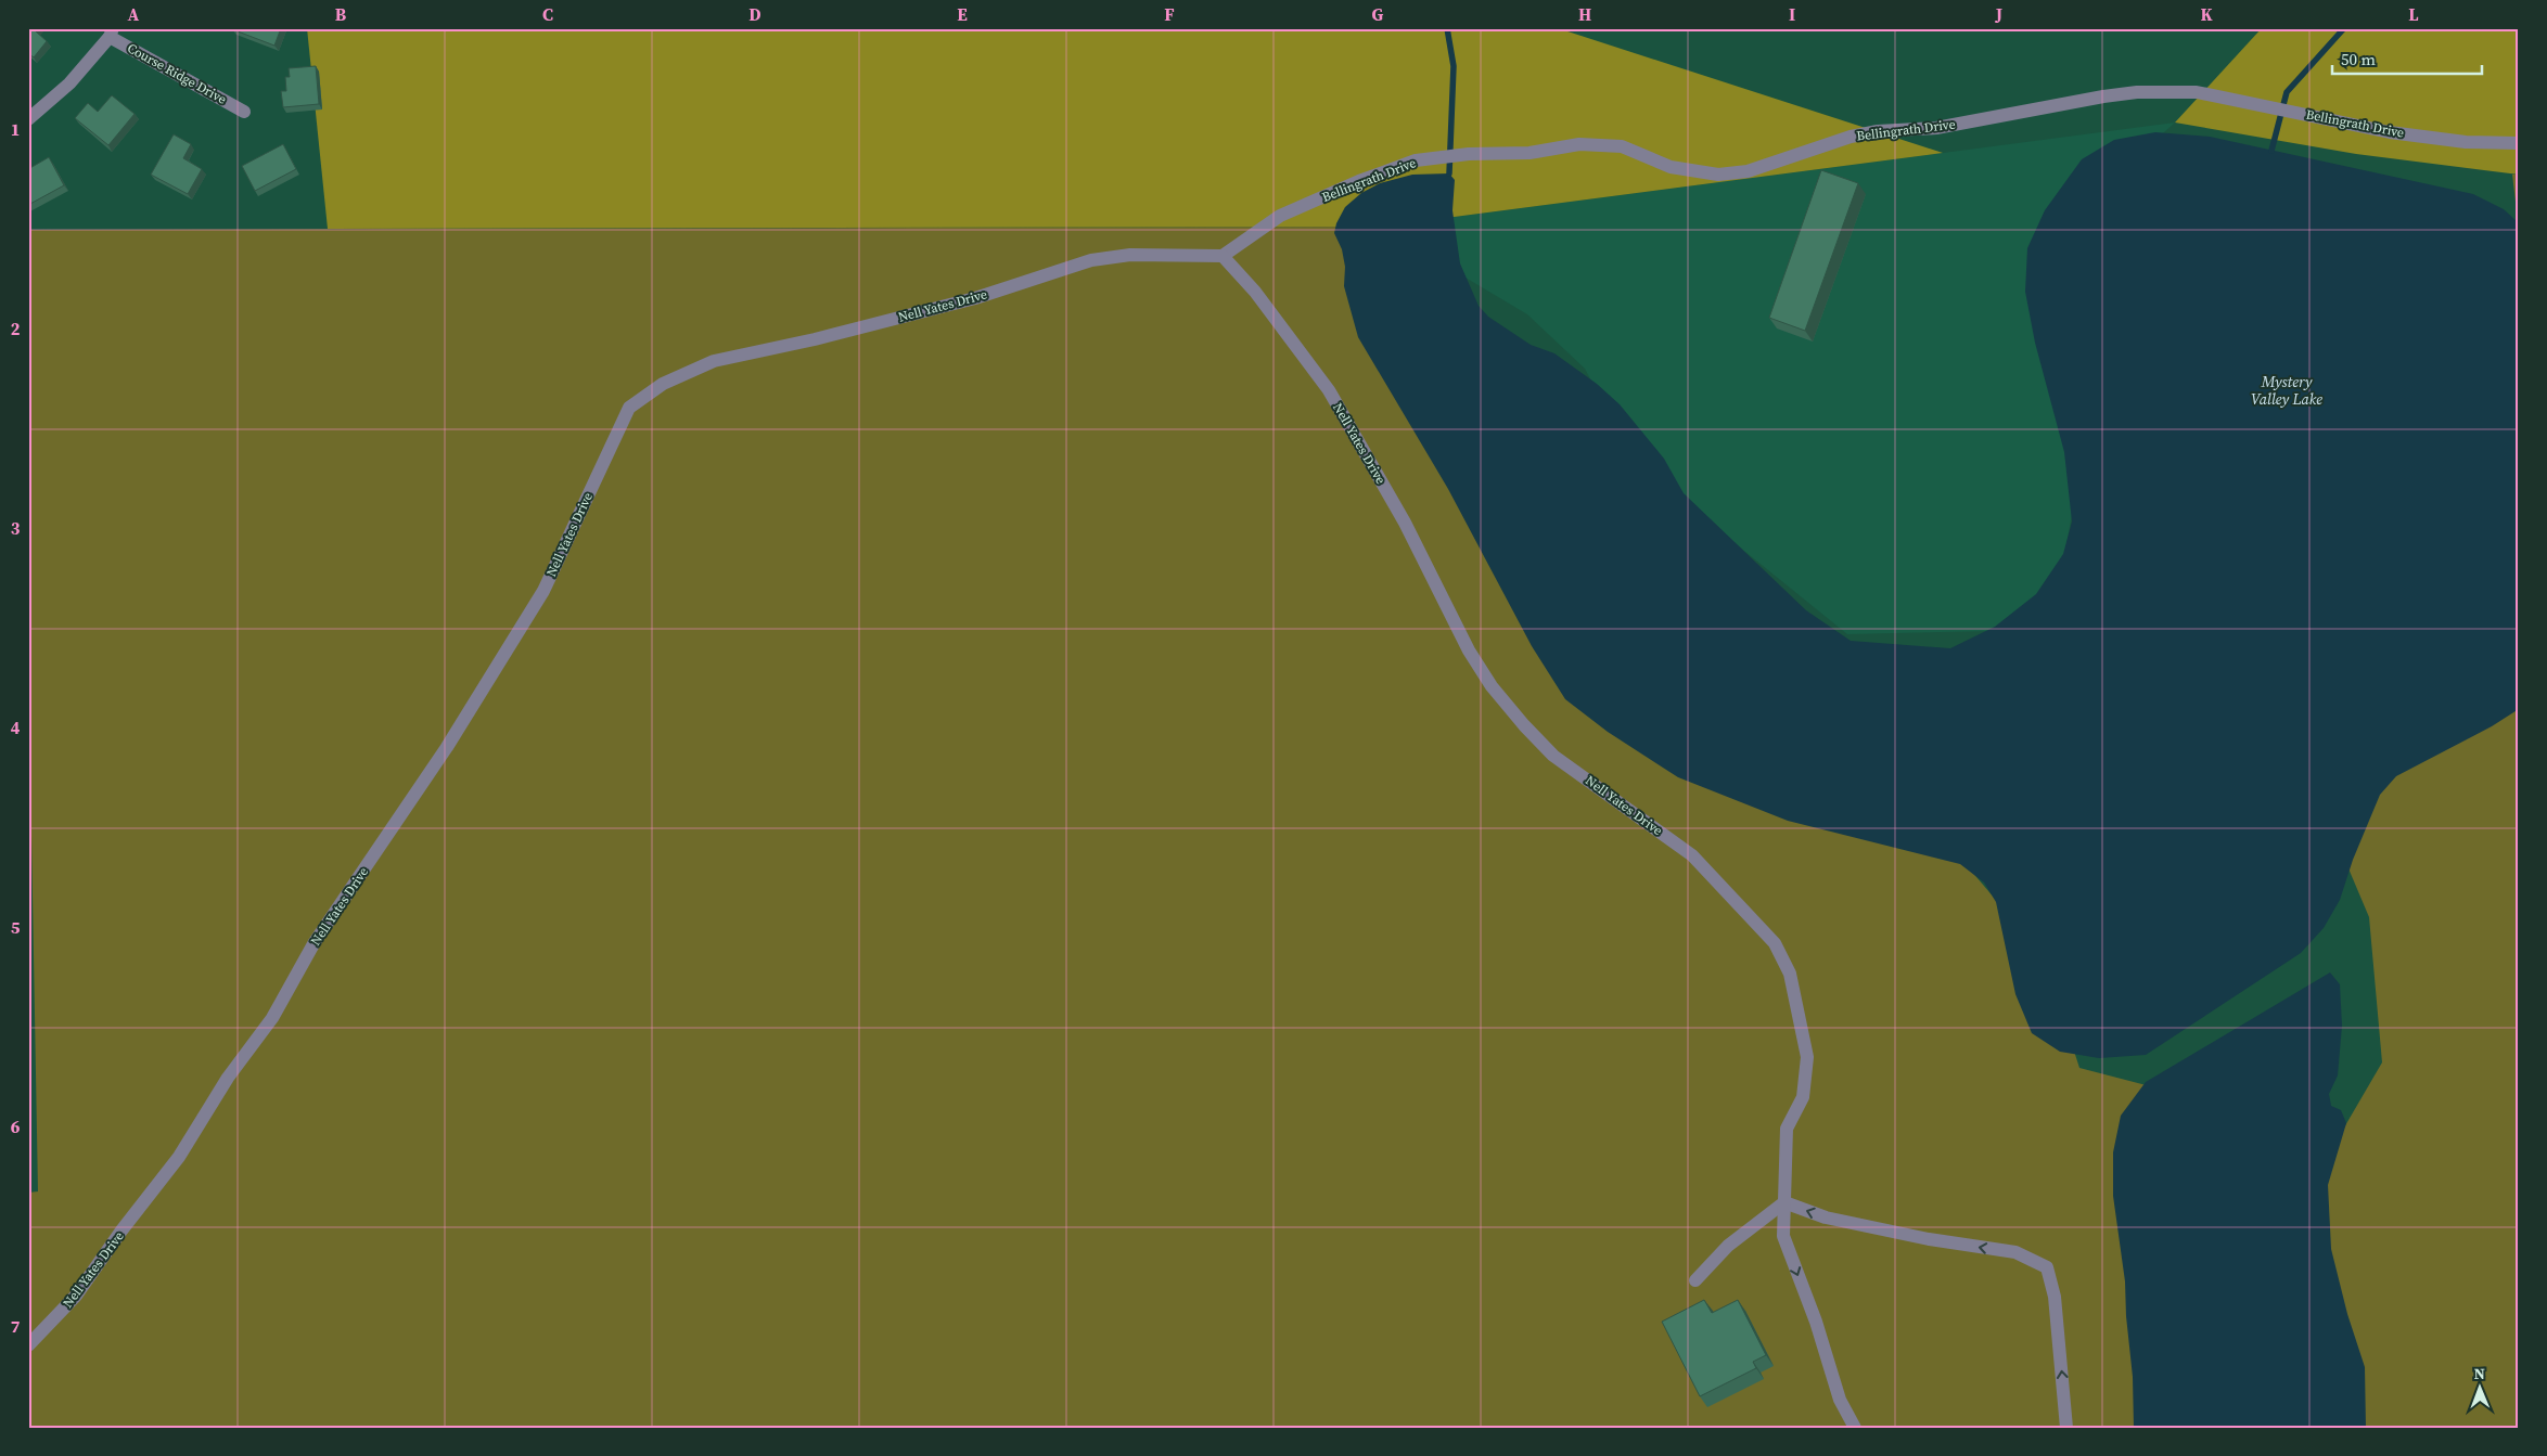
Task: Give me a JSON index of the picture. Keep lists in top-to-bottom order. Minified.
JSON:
{"streets":{"street":["Course Ridge Drive","Bellingrath Drive","Nell Yates Drive"]},"crossings":[["Bellingrath Drive","Nell Yates Drive"]],"water":["Mystery Valley Lake"],"scale_bar":"50 m","north":"top","grid":{"columns":["A","B","C","D","E","F","G","H","I","J","K","L"],"rows":["1","2","3","4","5","6","7"]}}
